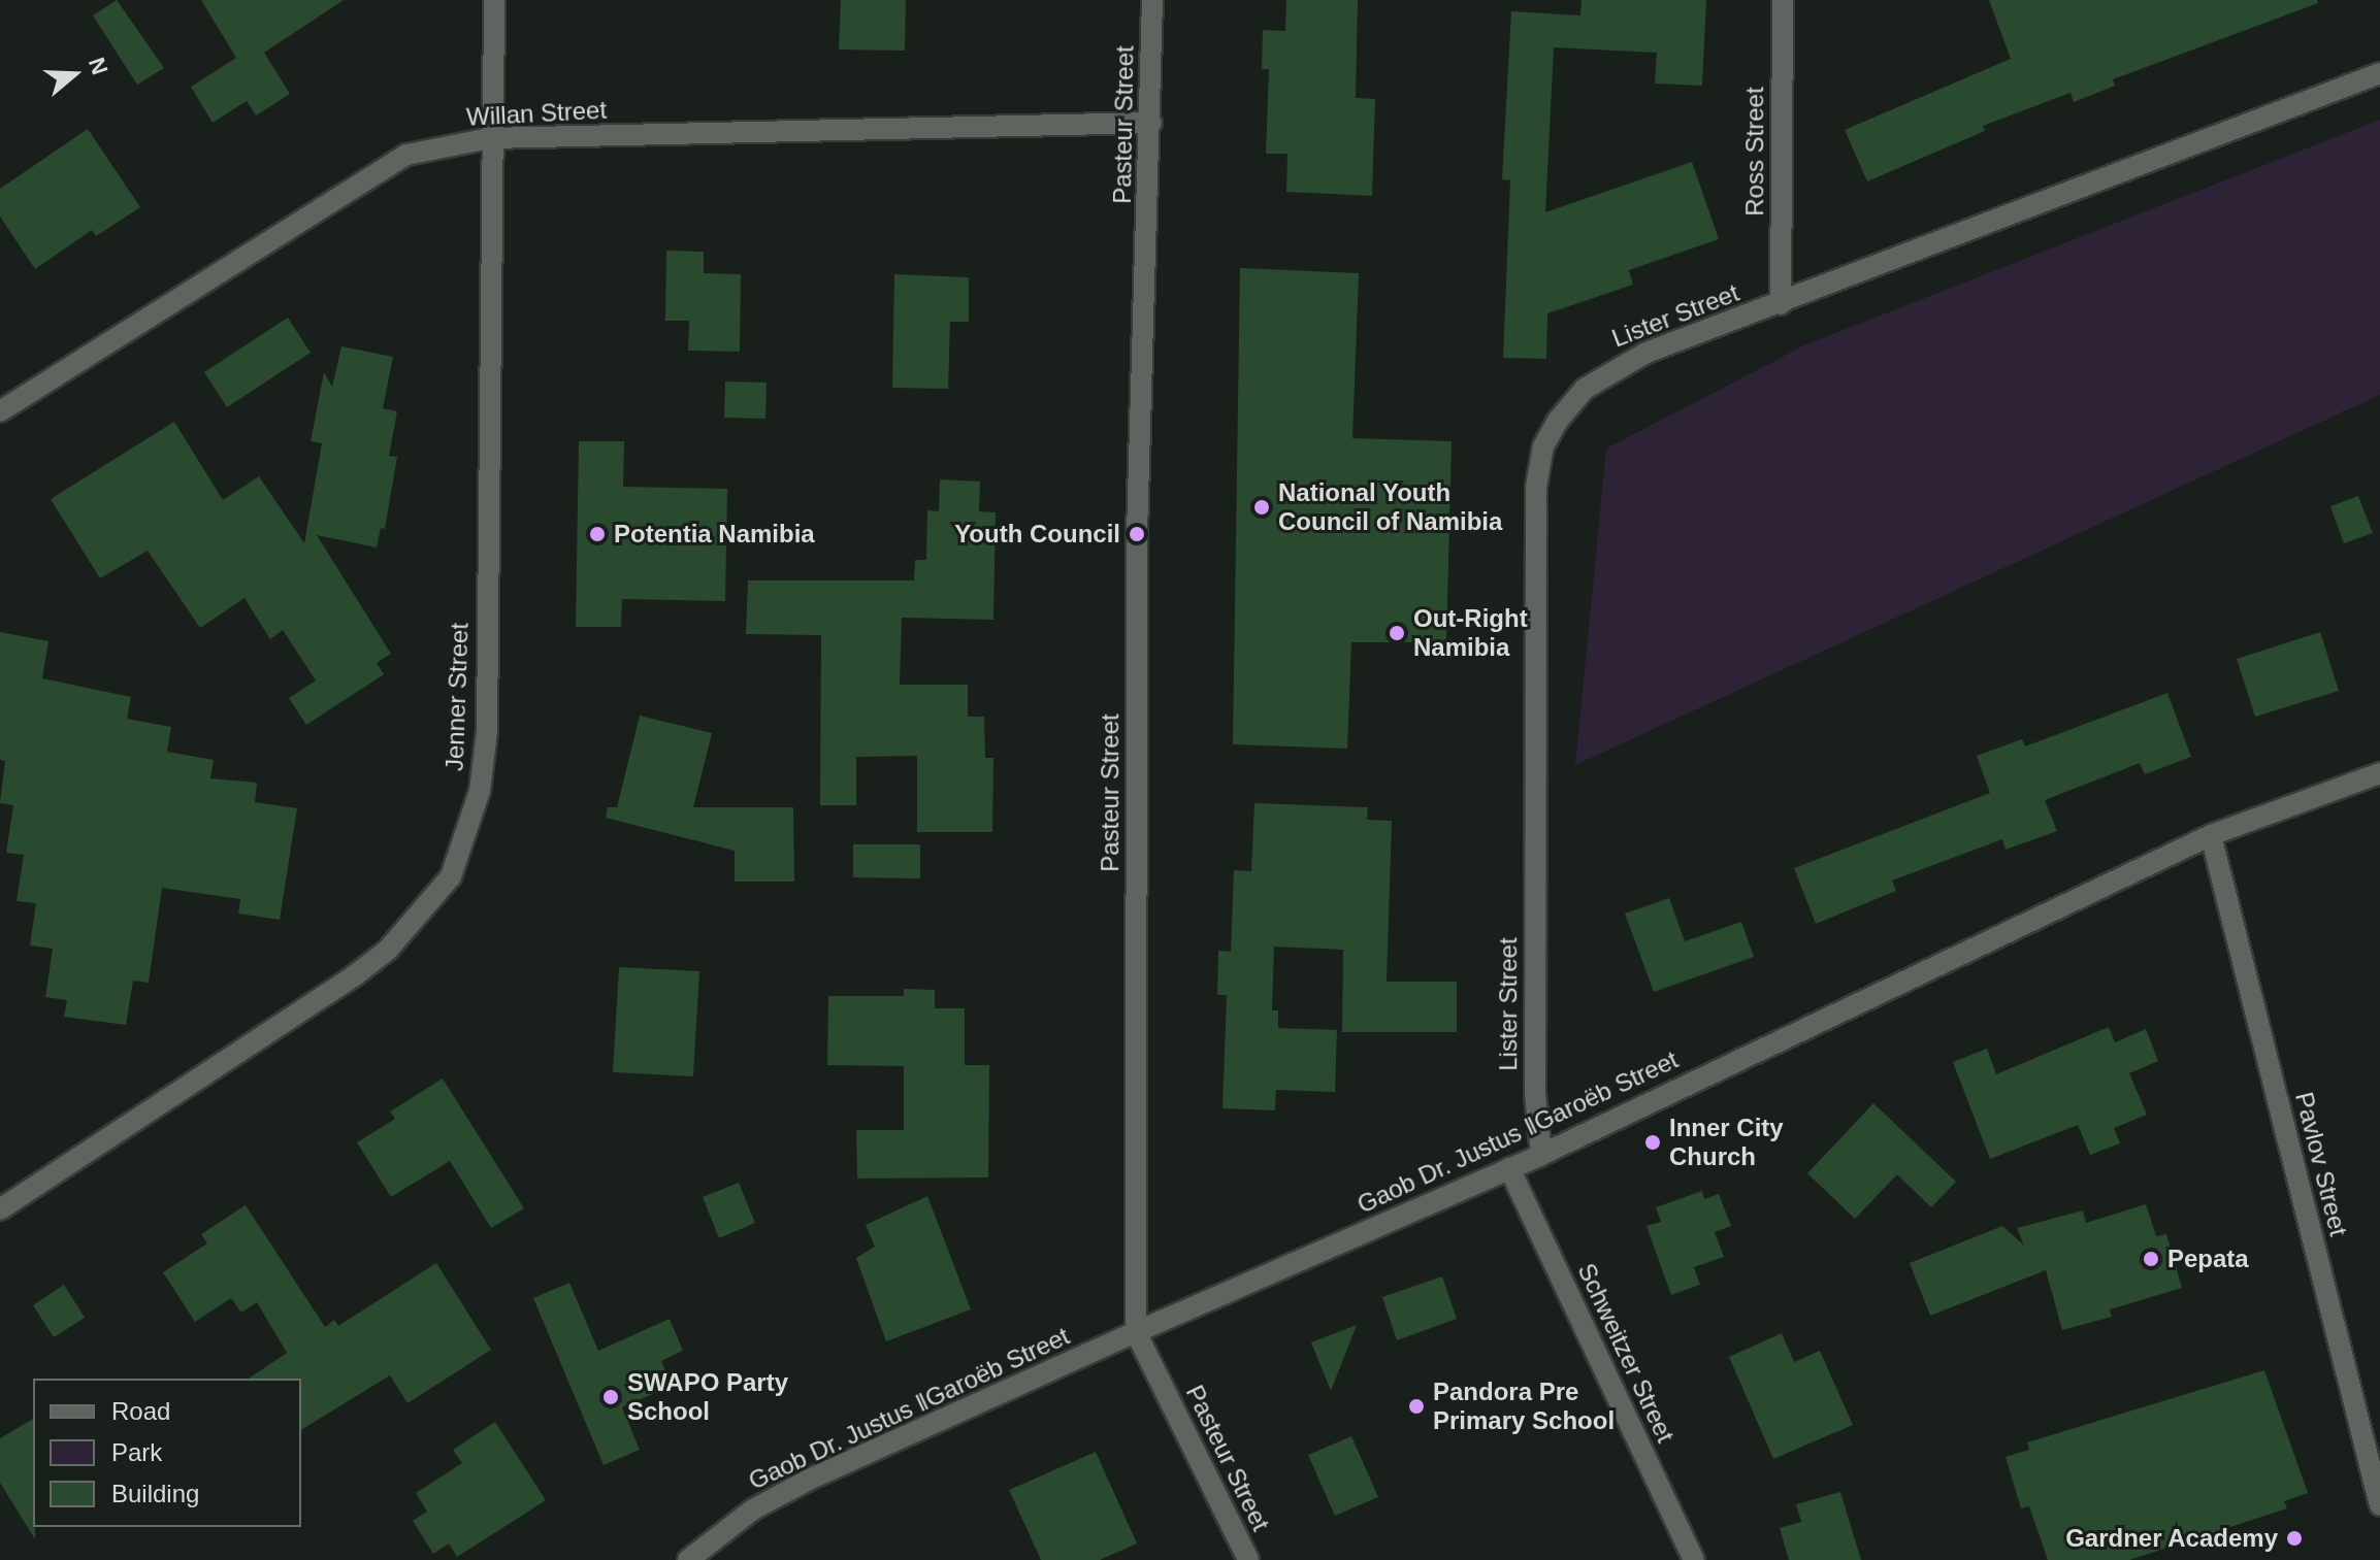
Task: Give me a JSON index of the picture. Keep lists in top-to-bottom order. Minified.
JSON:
{"streets":{"street":["Willan Street","Pasteur Street","Ross Street","Lister Street","Jenner Street","Gaob Dr. Justus ǁGaroëb Street","Pavlov Street","Schweitzer Street"]},"crossings":[["Willan Street","Pasteur Street"],["Willan Street","Jenner Street"],["Pasteur Street","Gaob Dr. Justus ǁGaroëb Street"],["Ross Street","Lister Street"],["Lister Street","Gaob Dr. Justus ǁGaroëb Street"],["Gaob Dr. Justus ǁGaroëb Street","Pavlov Street"],["Gaob Dr. Justus ǁGaroëb Street","Schweitzer Street"]],"places":["National Youth Council of Namibia","Potentia Namibia","Youth Council","Out-Right Namibia","Inner City Church","Pepata","SWAPO Party School","Pandora Pre Primary School","Gardner Academy"],"legend":["Road","Park","Building"],"north":"right"}
